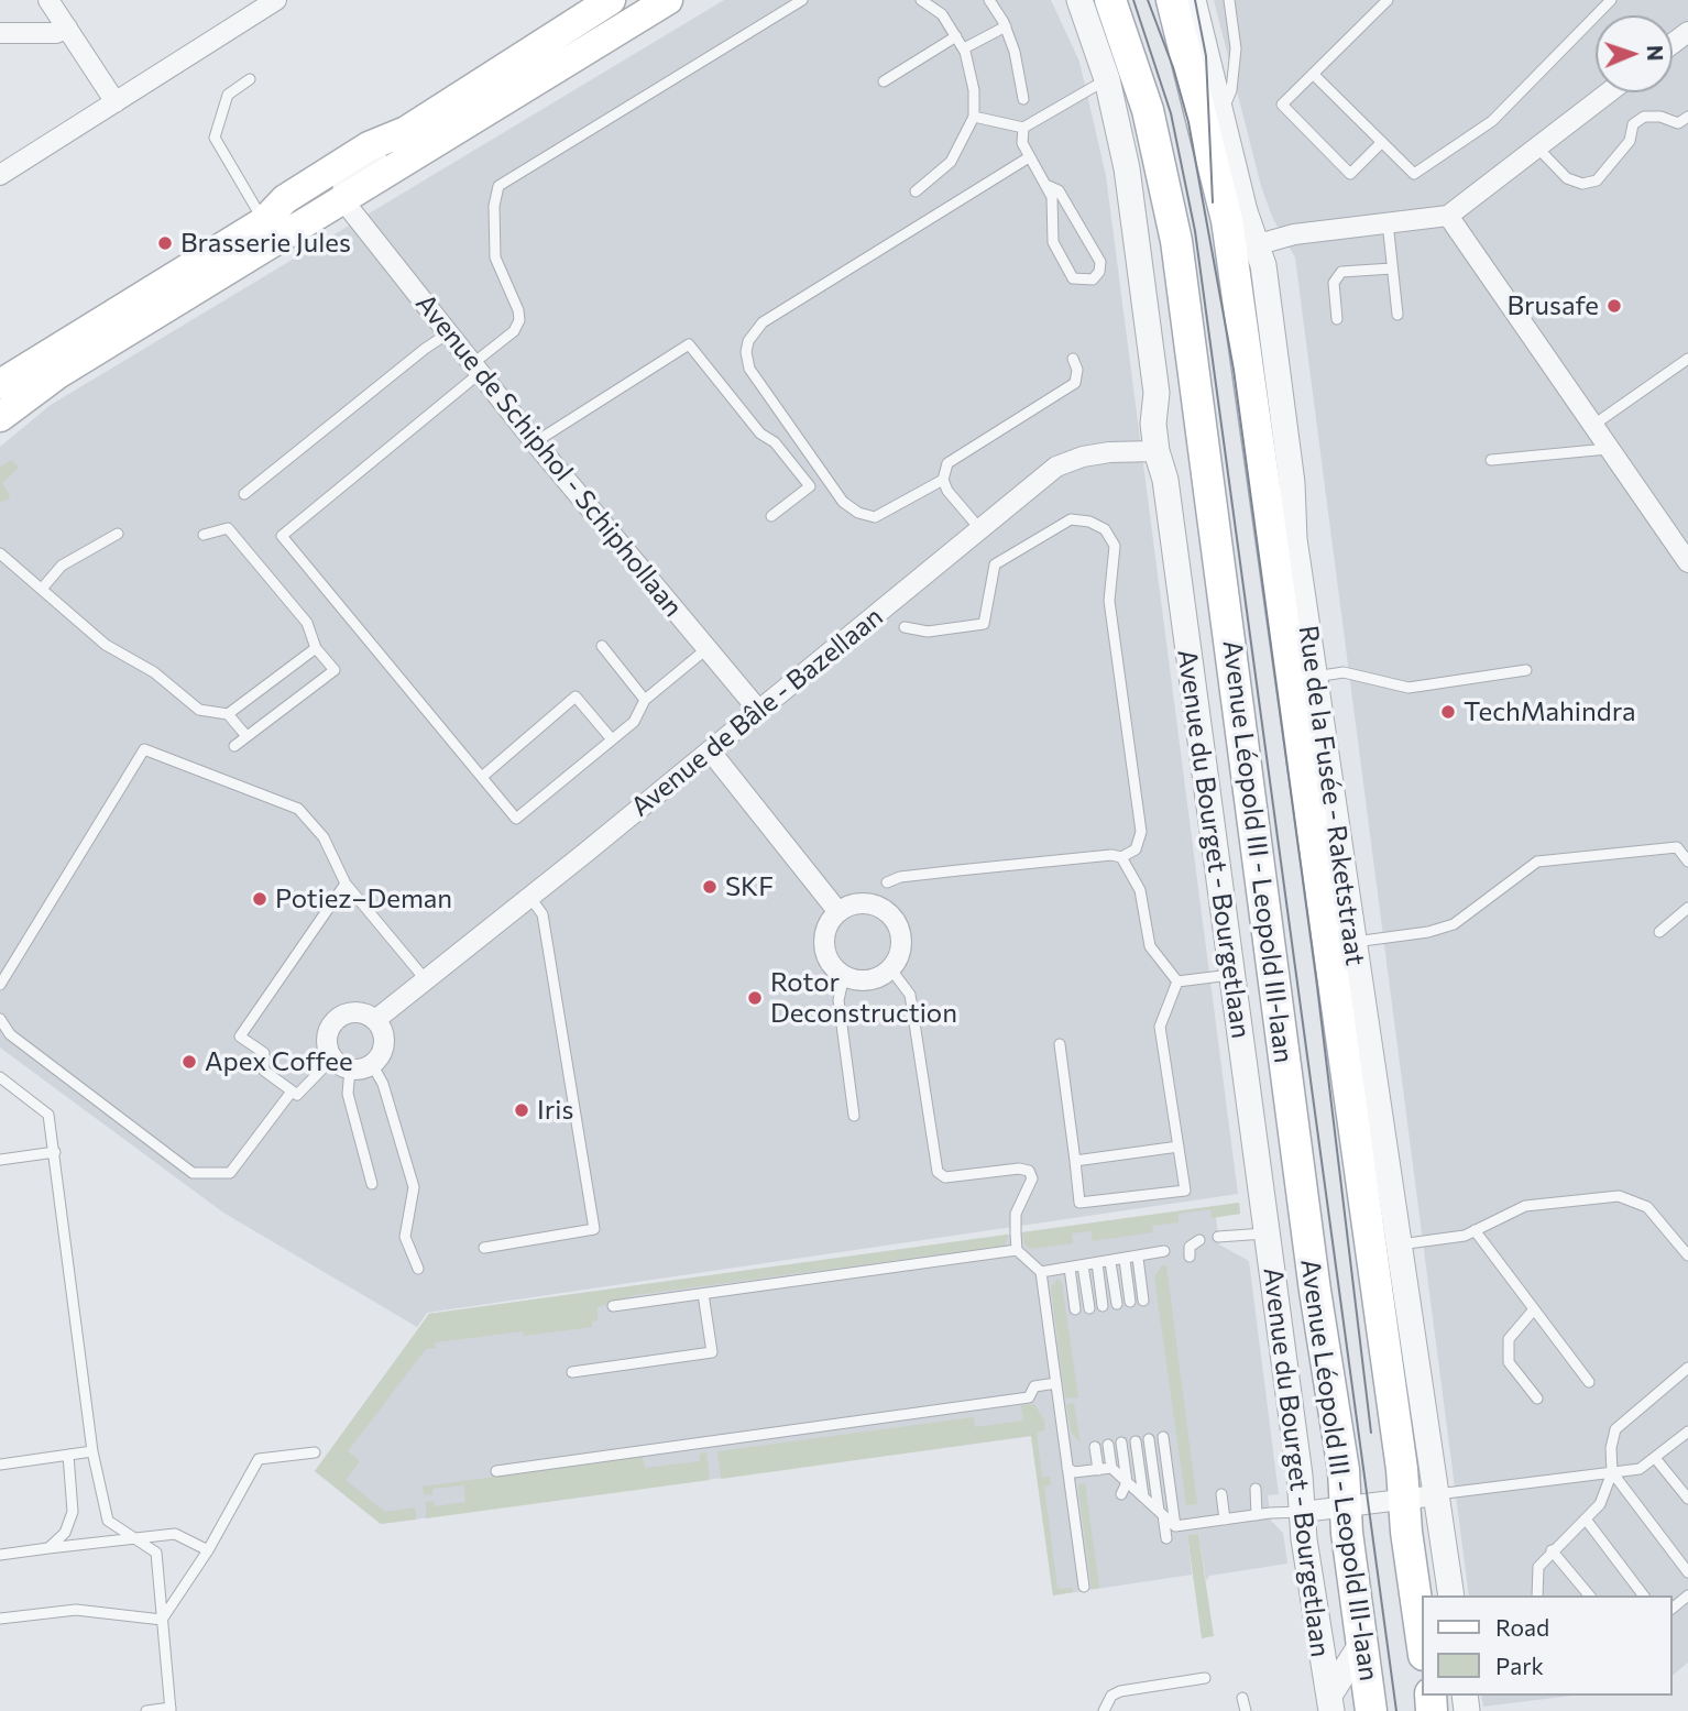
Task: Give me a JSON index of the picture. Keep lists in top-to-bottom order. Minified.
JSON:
{"streets":{"main road":["Avenue Léopold III - Leopold III-laan"],"street":["Avenue de Schiphol - Schiphollaan","Avenue de Bâle - Bazellaan","Rue de la Fusée - Raketstraat","Avenue du Bourget - Bourgetlaan"]},"crossings":[["Avenue de Schiphol - Schiphollaan","Avenue de Bâle - Bazellaan"],["Avenue de Bâle - Bazellaan","Avenue du Bourget - Bourgetlaan"],["Rue de la Fusée - Raketstraat","Avenue Léopold III - Leopold III-laan"],["Avenue du Bourget - Bourgetlaan","Avenue Léopold III - Leopold III-laan"]],"places":["Brasserie Jules","Brusafe","TechMahindra","SKF","Potiez–Deman","Rotor Deconstruction","Apex Coffee","Iris"],"legend":["Road","Park"],"north":"right"}
